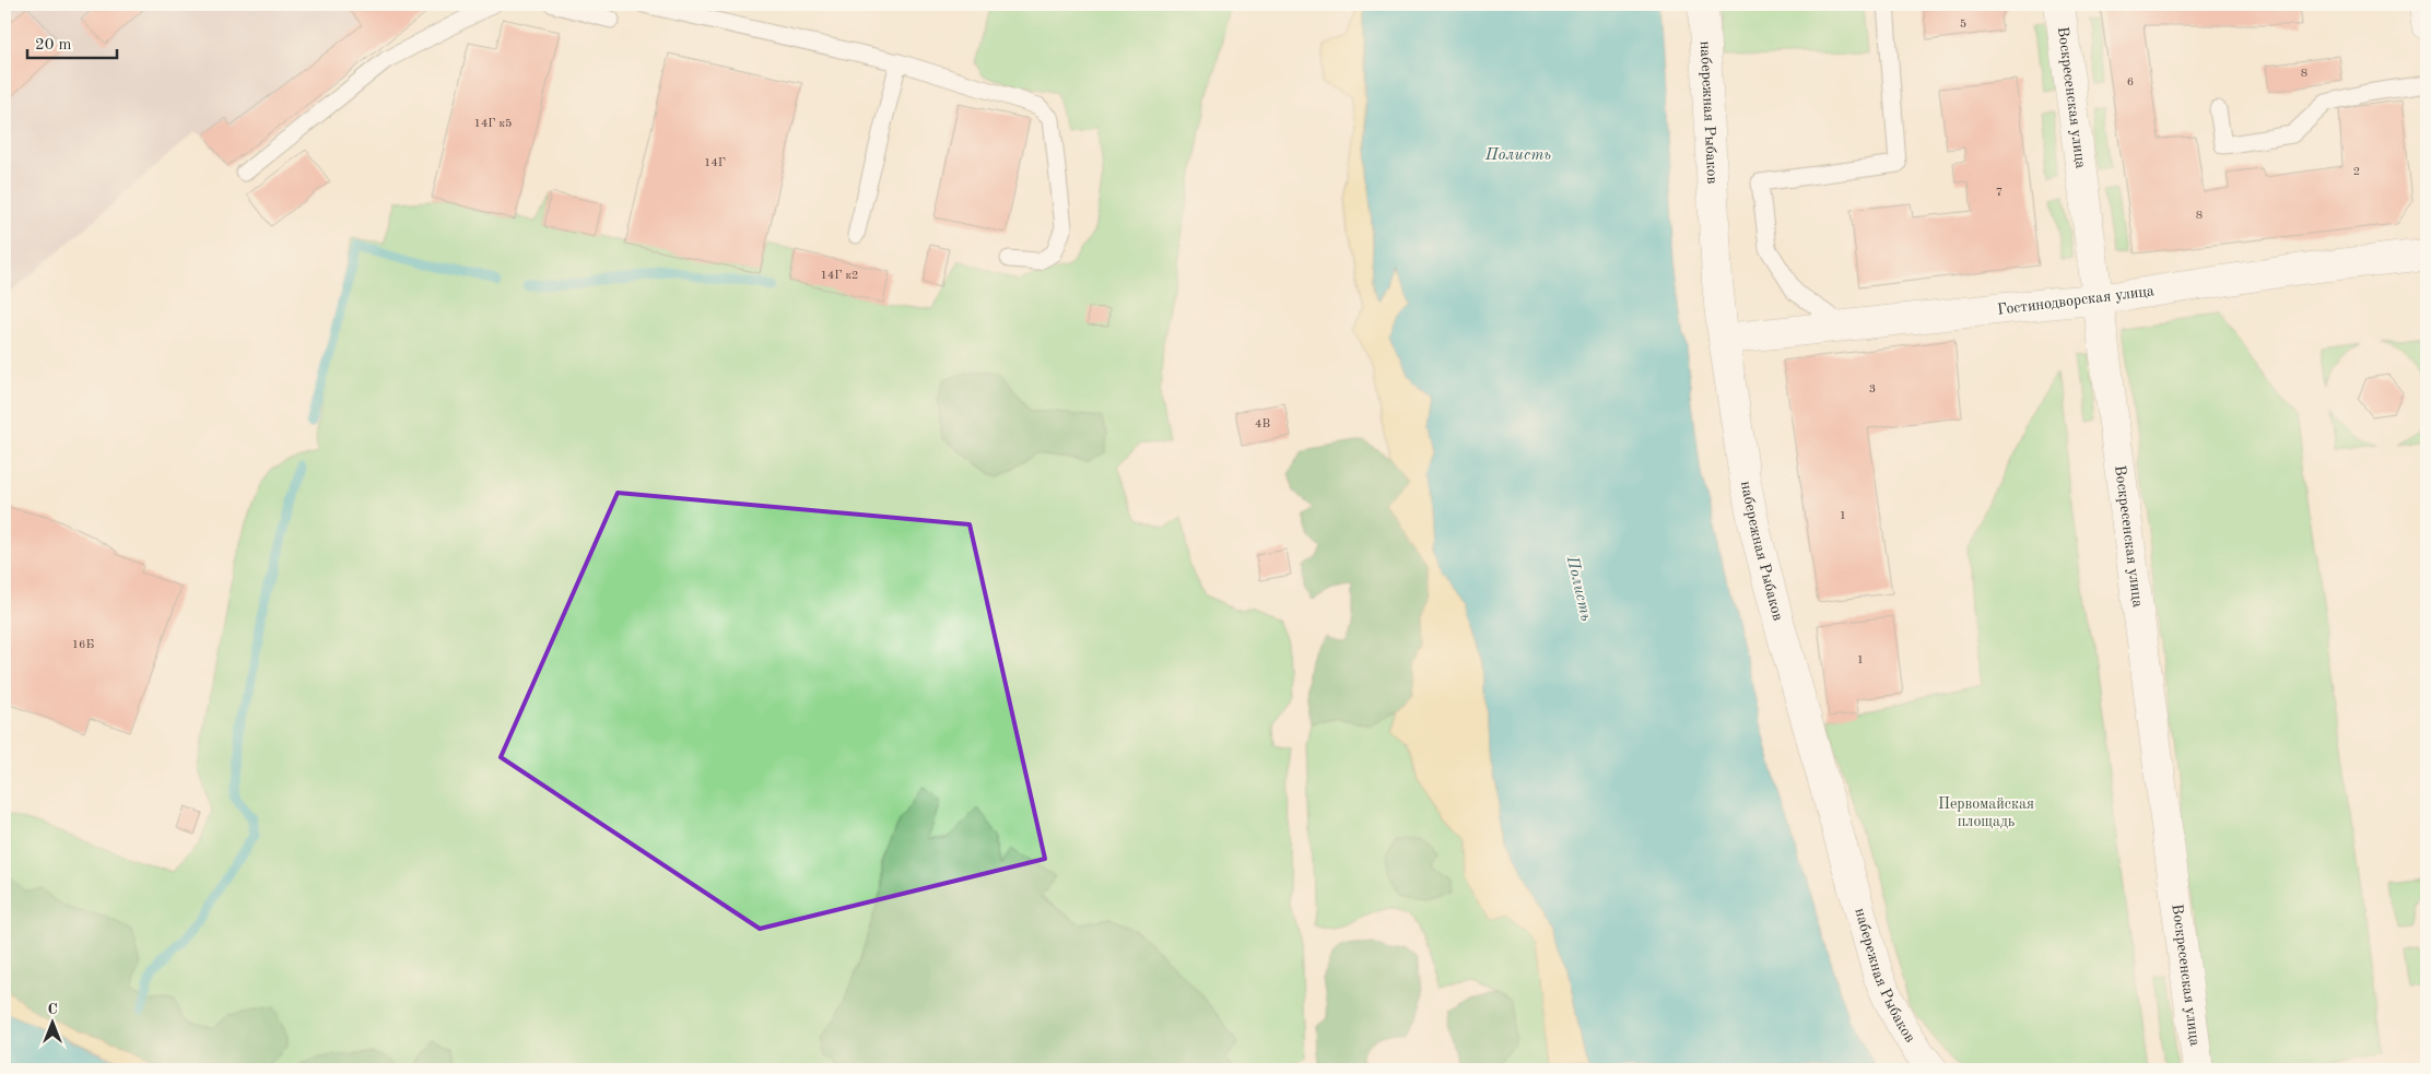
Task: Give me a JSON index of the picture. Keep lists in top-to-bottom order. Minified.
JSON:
{"streets":{"street":["Воскресенская улица","набережная Рыбаков","Гостинодворская улица"]},"crossings":[["Воскресенская улица","Гостинодворская улица"],["набережная Рыбаков","Гостинодворская улица"]],"water":["Полисть"],"parks":["Первомайская площадь"],"house_numbers":["5","8","6","14Г к5","14Г","2","7","8","14Г к2","3","4В","1","16Б","1"],"scale_bar":"20 m","north":"top"}
